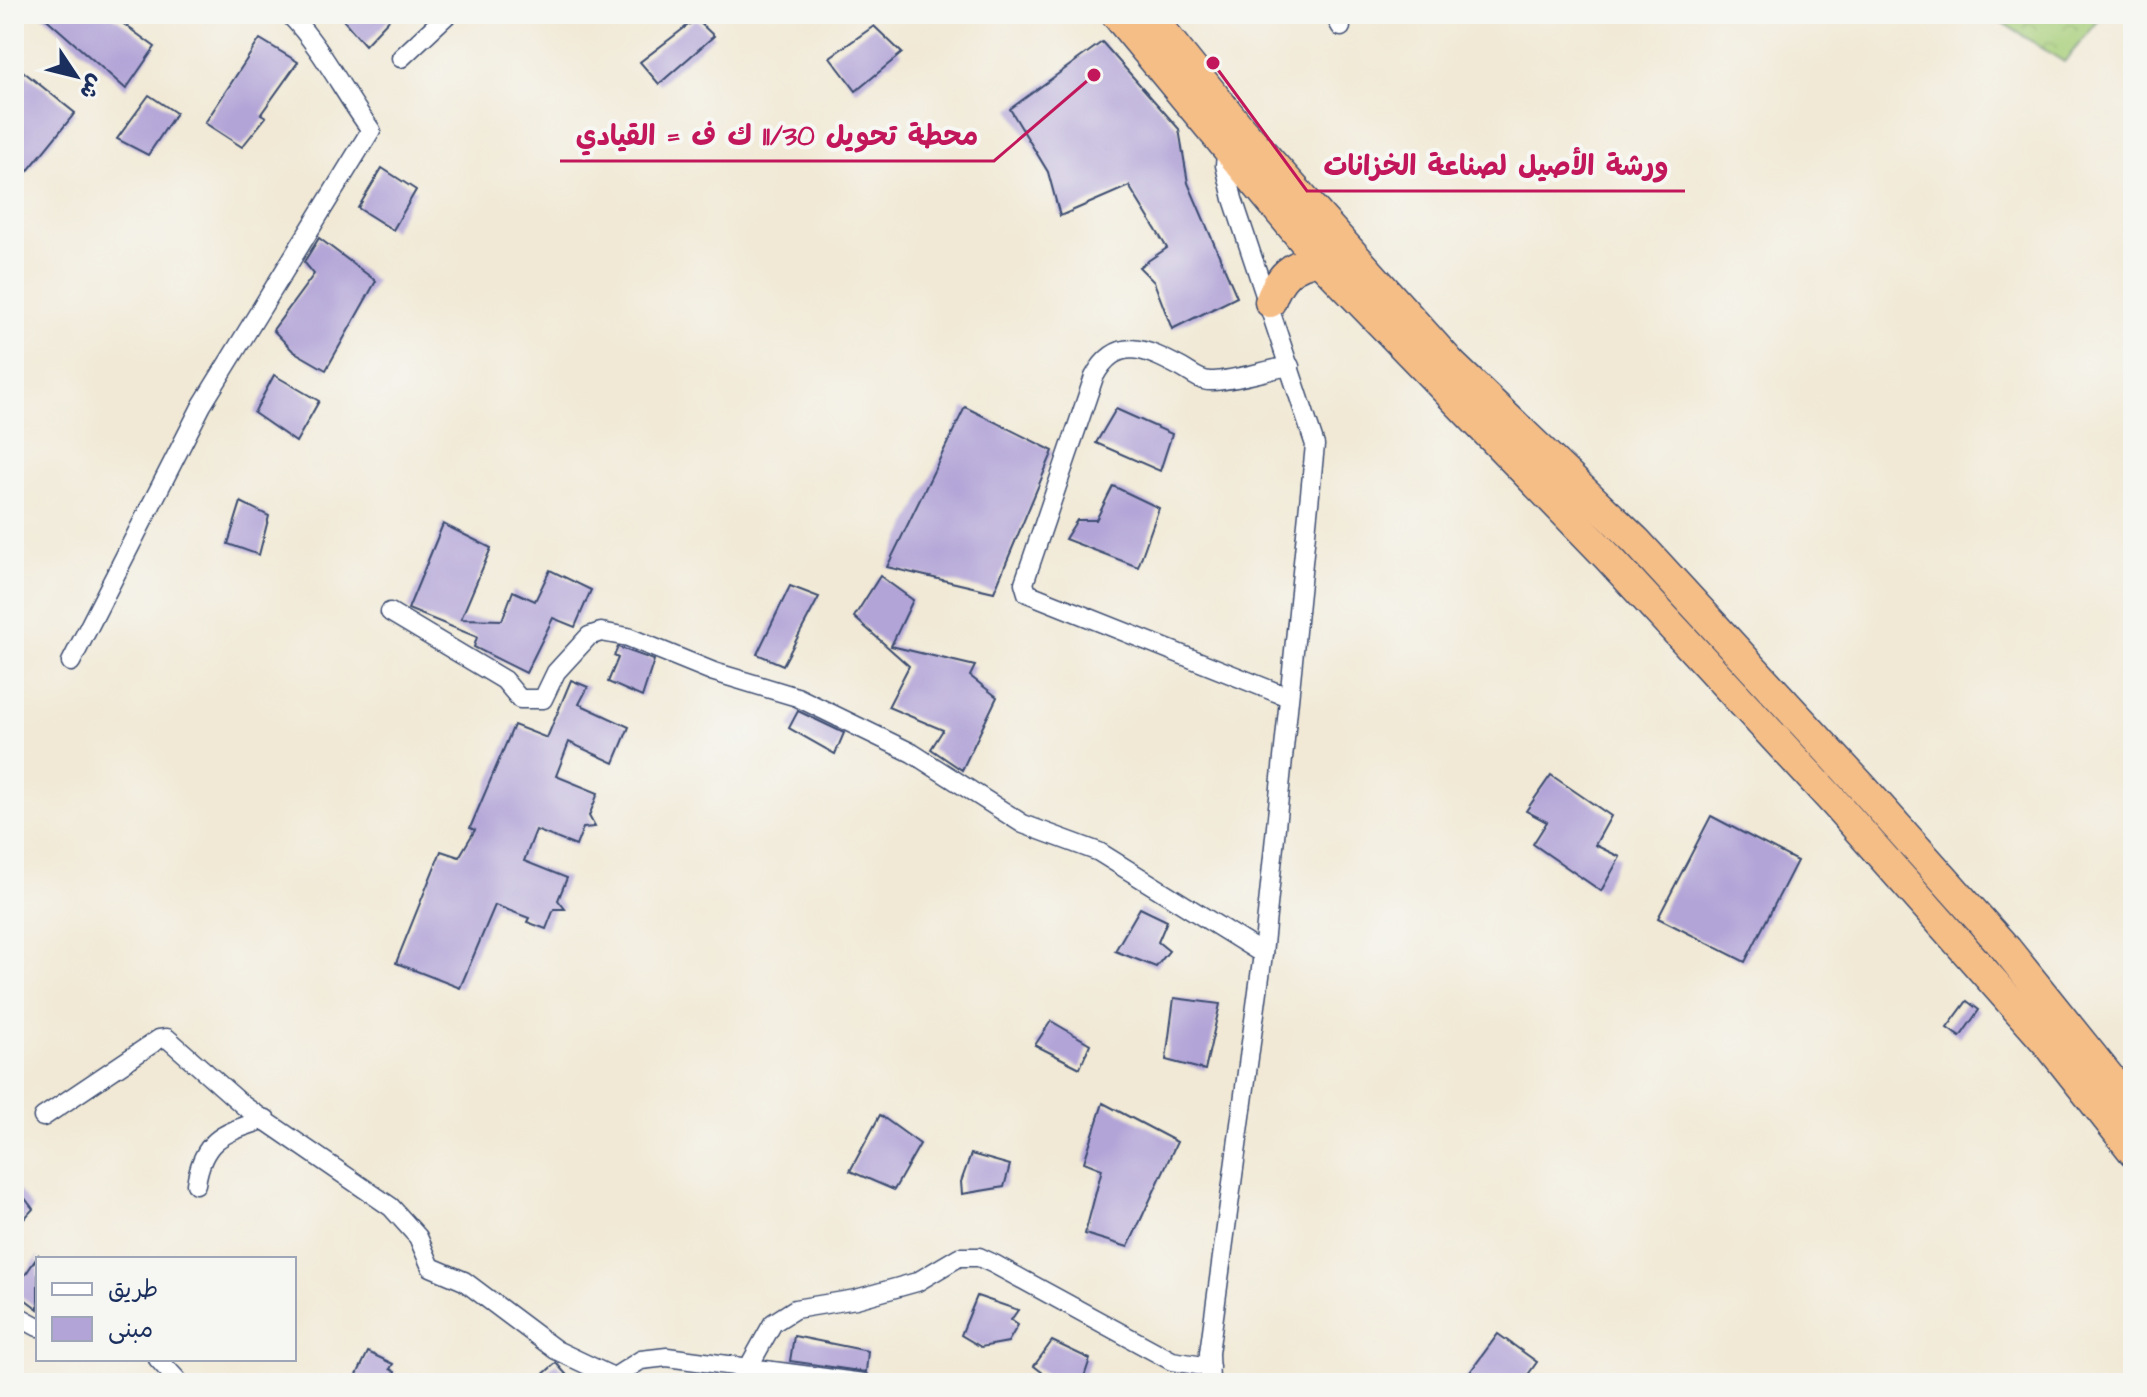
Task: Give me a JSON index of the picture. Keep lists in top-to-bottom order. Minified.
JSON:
{"places":["ورشة الأصيل لصناعة الخزانات","محطة تحويل 11/30 ك ف = القيادي"],"legend":["طريق","مبنى"],"north":"bottom right"}
